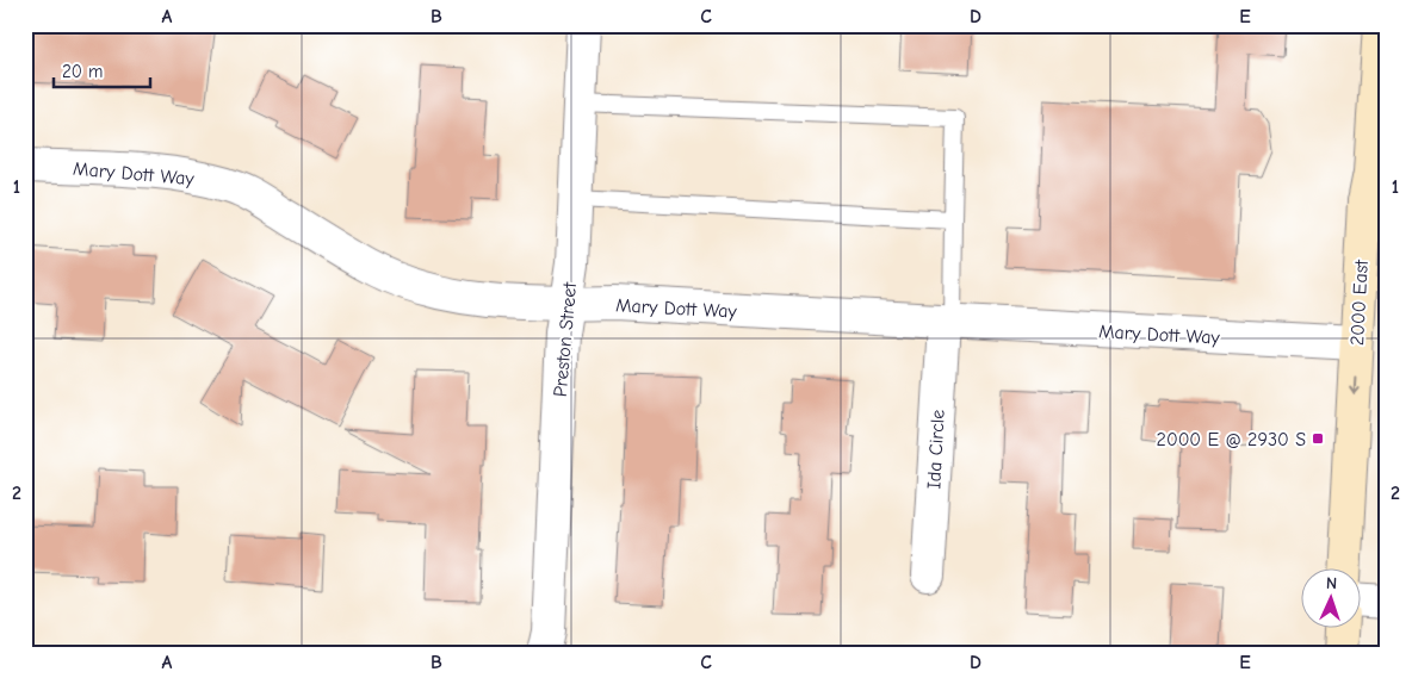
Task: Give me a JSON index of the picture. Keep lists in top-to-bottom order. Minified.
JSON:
{"streets":{"street":["Mary Dott Way","2000 East","Preston Street","Ida Circle"]},"crossings":[["Mary Dott Way","2000 East"],["Mary Dott Way","Preston Street"],["Mary Dott Way","Ida Circle"]],"one_way":["2000 East"],"places":{"transit":["2000 E @ 2930 S"]},"scale_bar":"20 m","north":"top","grid":{"columns":["A","B","C","D","E"],"rows":["1","2"]}}
